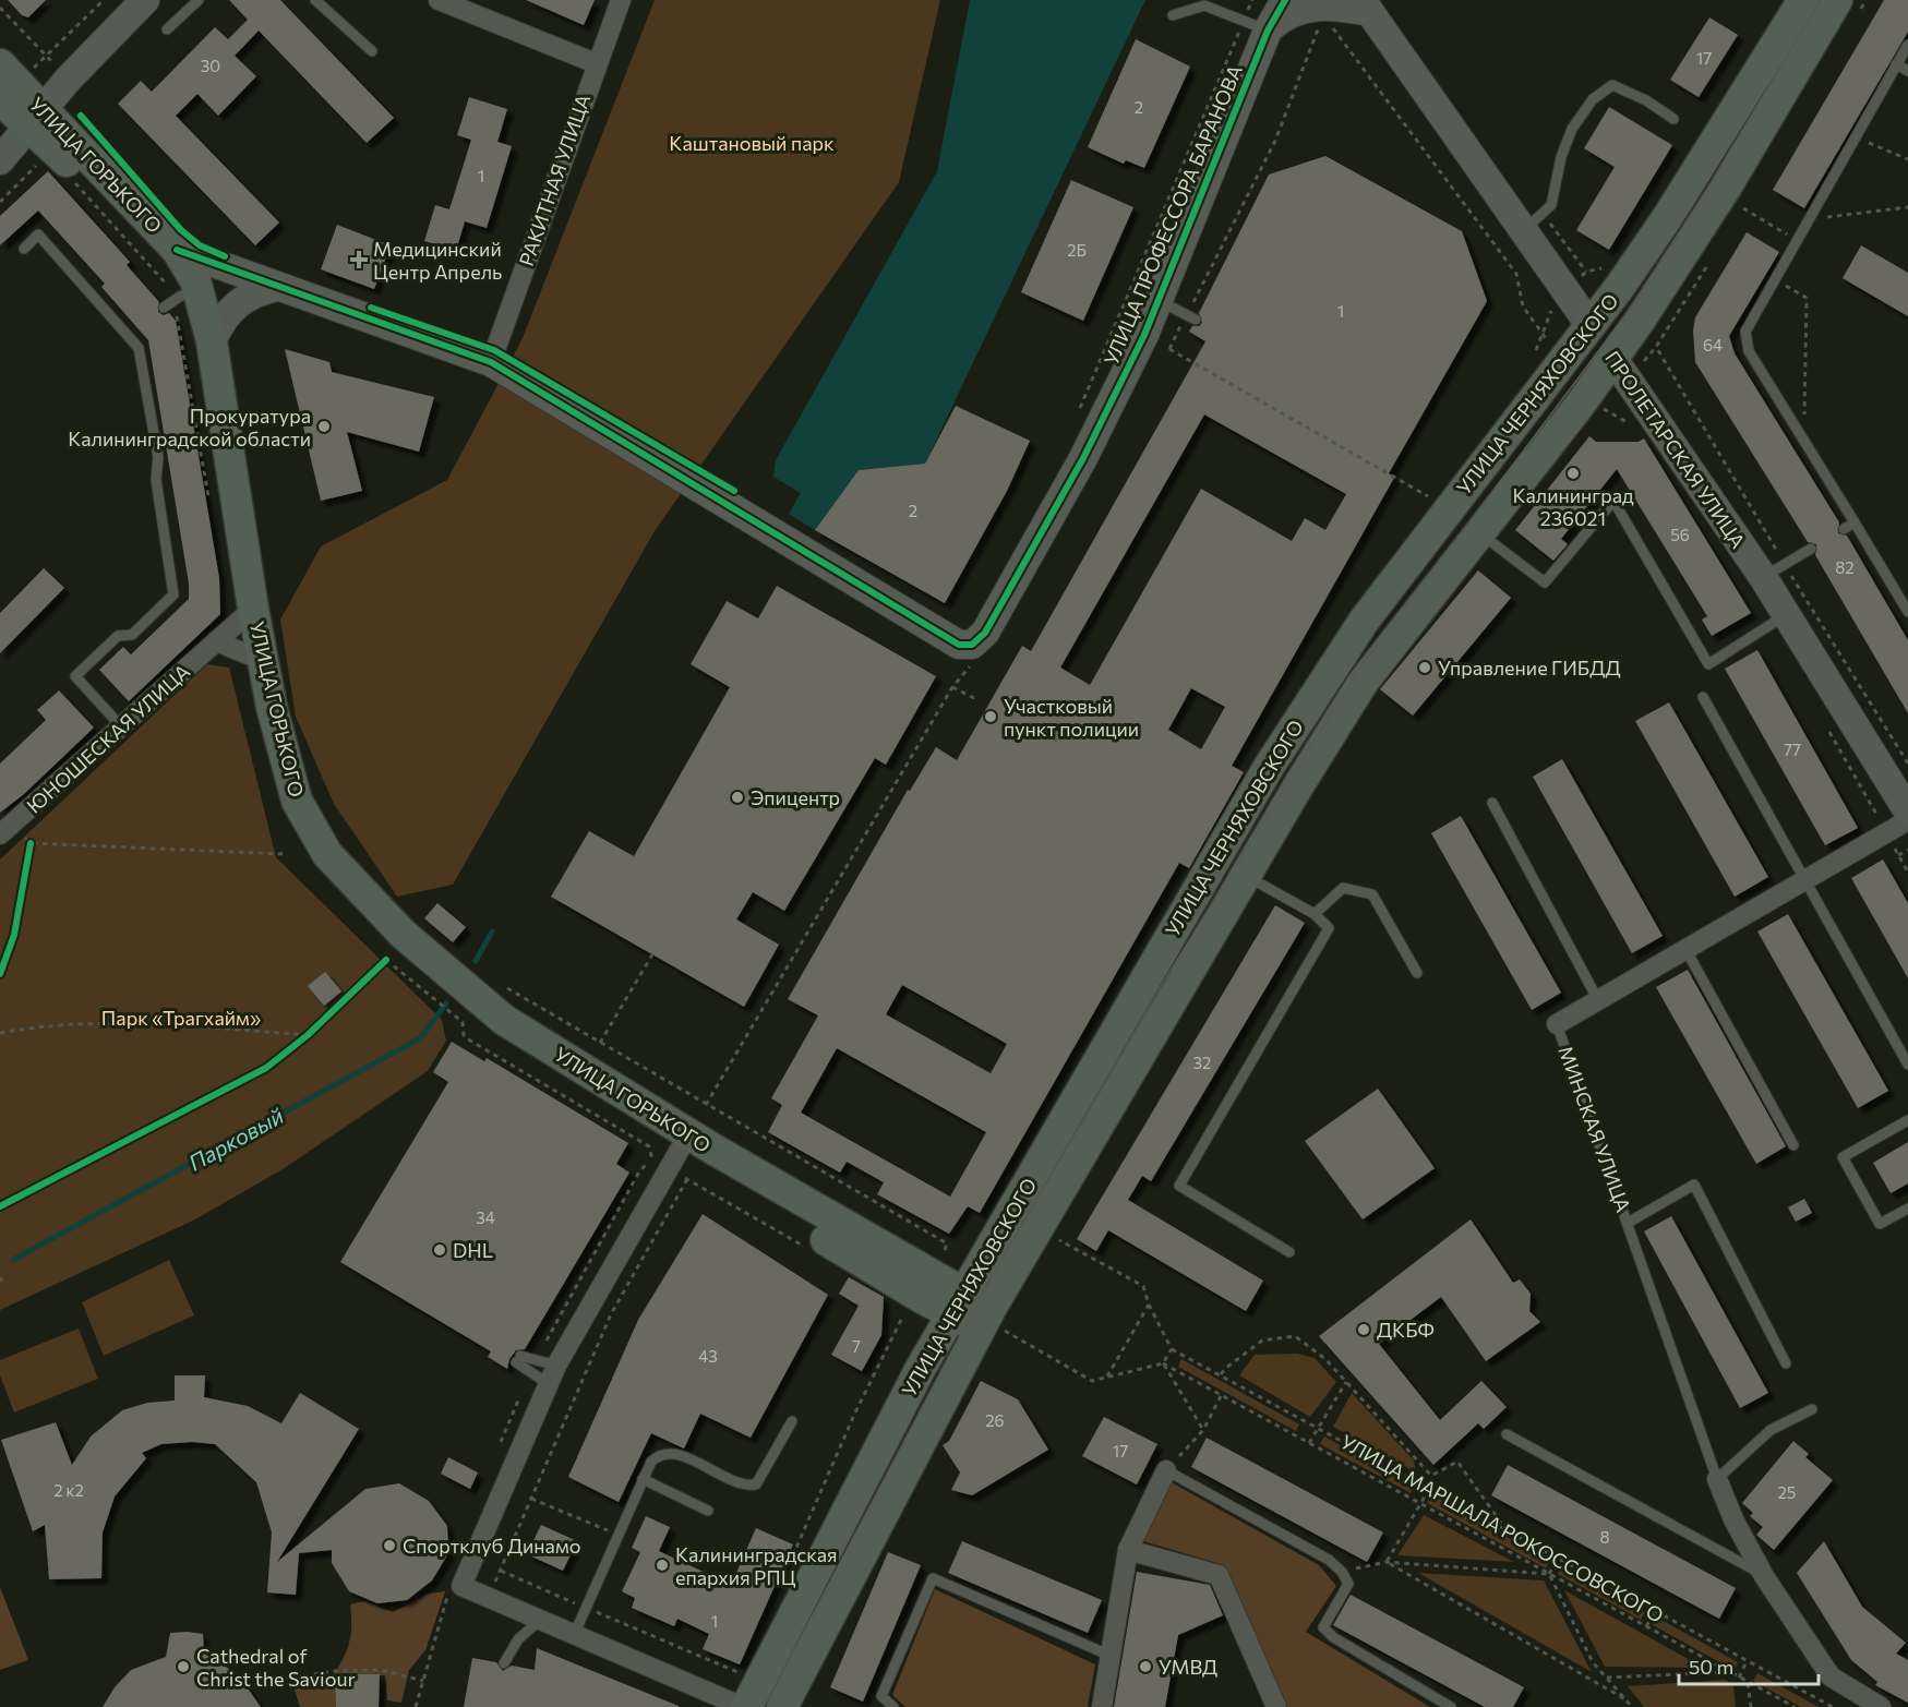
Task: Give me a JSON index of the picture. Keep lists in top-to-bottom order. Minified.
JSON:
{"streets":{"main road":["УЛИЦА ГОРЬКОГО","УЛИЦА ЧЕРНЯХОВСКОГО","ПРОЛЕТАРСКАЯ УЛИЦА"],"street":["РАКИТНАЯ УЛИЦА","УЛИЦА ПРОФЕССОРА БАРАНОВА","ЮНОШЕСКАЯ УЛИЦА","МИНСКАЯ УЛИЦА"],"path":["УЛИЦА МАРШАЛА РОКОССОВСКОГО"]},"crossings":[["УЛИЦА ГОРЬКОГО","УЛИЦА ЧЕРНЯХОВСКОГО"],["УЛИЦА ГОРЬКОГО","ЮНОШЕСКАЯ УЛИЦА"],["УЛИЦА ЧЕРНЯХОВСКОГО","ПРОЛЕТАРСКАЯ УЛИЦА"]],"water":["Парковый"],"parks":["Каштановый парк","Парк «Трагхайм»"],"places":{"health":["Медицинский Центр Апрель"],"other":["Прокуратура Калининградской области","Калининград 236021","Управление ГИБДД","Участковый пункт полиции","Эпицентр","DHL","ДКБФ","Спортклуб Динамо","Калининградская епархия РПЦ","Cathedral of Christ the Saviour","УМВД"]},"house_numbers":["17","30","2","1","2Б","1","64","2","56","82","77","32","34","7","43","26","17","2 к2","25","8","1"],"scale_bar":"50 m"}
